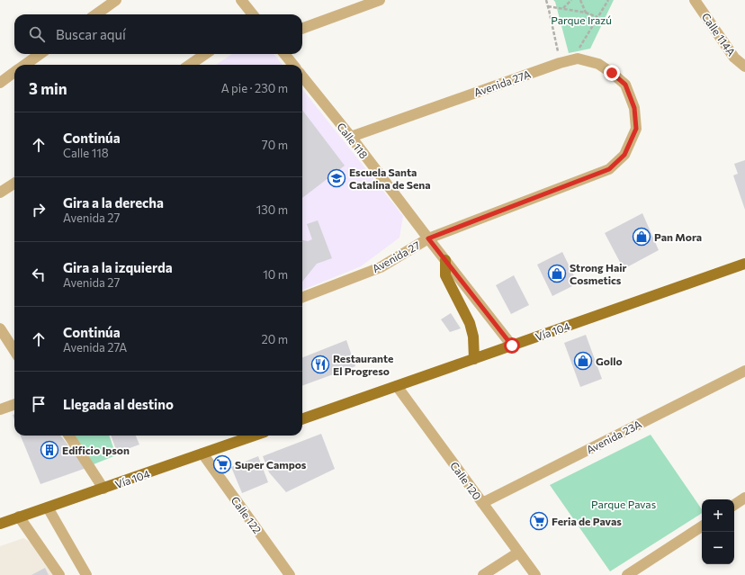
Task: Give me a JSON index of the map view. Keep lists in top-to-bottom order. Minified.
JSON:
{"streets":{"main road":["Vía 104"],"street":["Calle 114A","Avenida 27A","Calle 118","Avenida 27","Avenida 23A","Calle 120","Calle 122"]},"crossings":[["Avenida 27A","Calle 118"],["Avenida 27A","Avenida 27"],["Calle 118","Avenida 27"],["Calle 118","Vía 104"],["Vía 104","Calle 120"],["Vía 104","Calle 122"],["Avenida 23A","Calle 120"]],"parks":["Parque Irazú","Parque Pavas"],"places":{"school or university":["Escuela Santa Catalina de Sena"],"shop":["Pan Mora","Strong Hair Cosmetics","Gollo"],"restaurant":["Restaurante El Progreso"],"building":["Edificio Ipson"],"supermarket":["Super Campos","Feria de Pavas"]},"page":{"search":"Buscar aquí","heading":["3 min","A pie · 230 m"],"list":[["Continúa","Calle 118","70 m"],["Gira a la derecha","Avenida 27","130 m"],["Gira a la izquierda","Avenida 27","10 m"],["Continúa","Avenida 27A","20 m"],"Llegada al destino"],"map_buttons":["+","−"]}}
